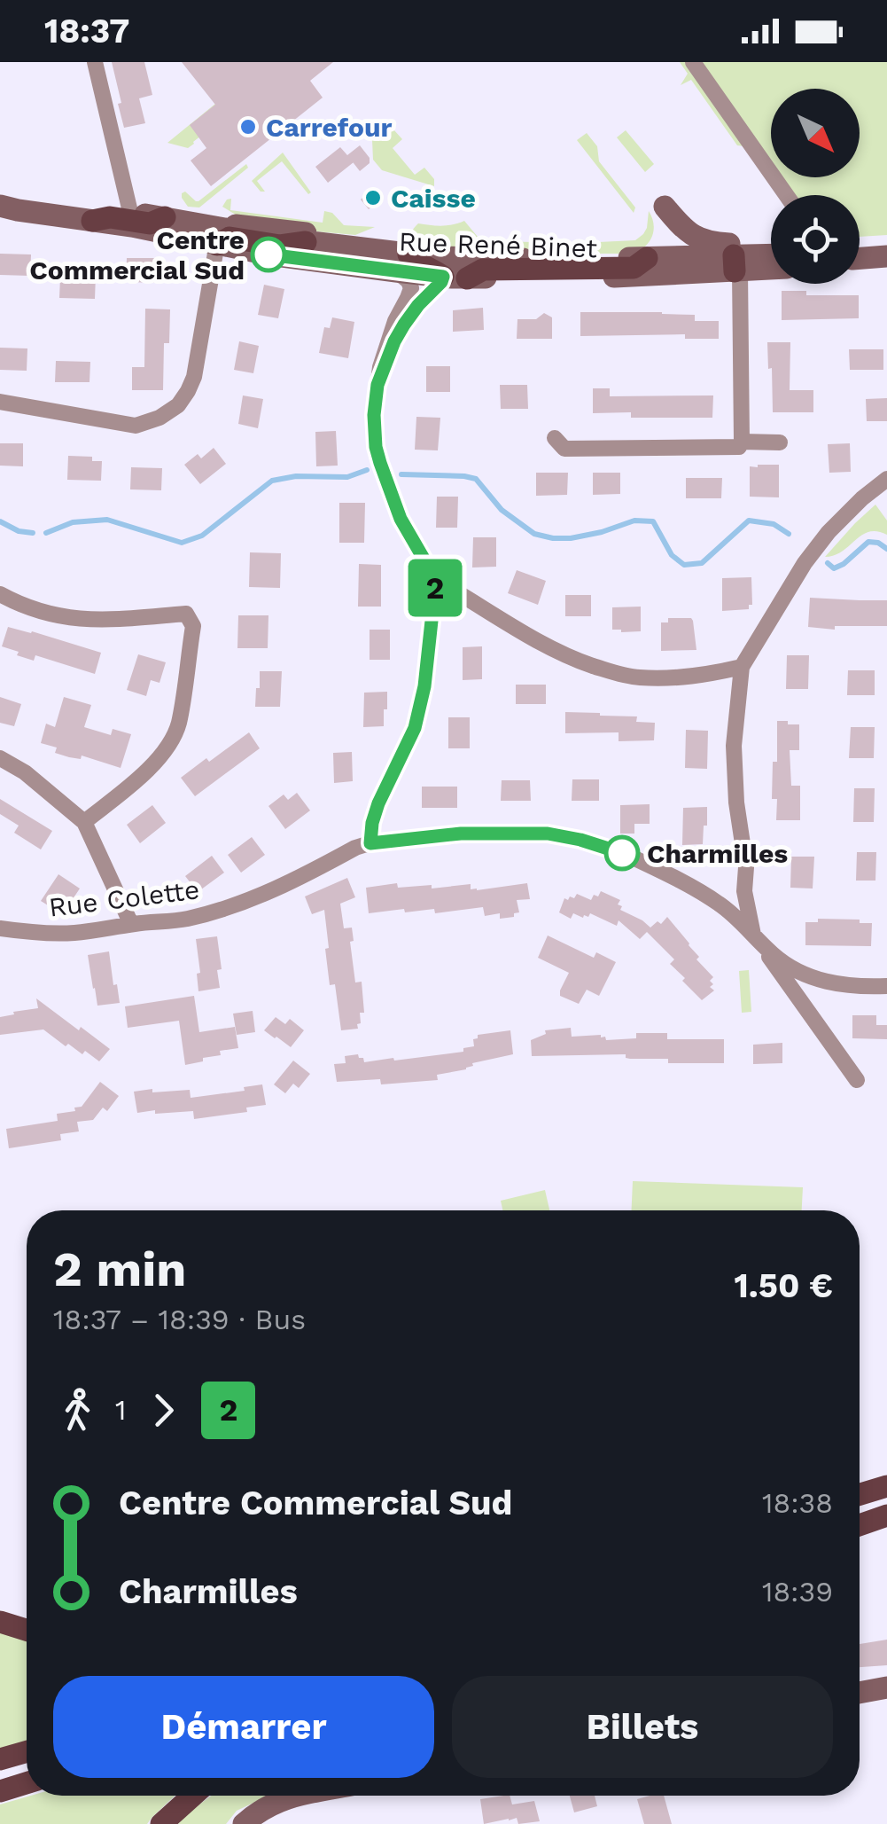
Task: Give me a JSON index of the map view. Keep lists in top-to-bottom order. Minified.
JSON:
{"streets":{"street":["Rue René Binet","Rue Colette"]},"places":["Carrefour","Caisse","Centre Commercial Sud","Charmilles"],"lines":["bus line 2"],"north":"bottom right","page":{"status":"18:37","on_map":"2","heading":["2 min","18:37 – 18:39 · Bus","1.50 €"],"legs":["1","2"],"list":[{"name":"Centre Commercial Sud","value":"18:38"},{"name":"Charmilles","value":"18:39"}],"buttons":["Démarrer","Billets"]}}
